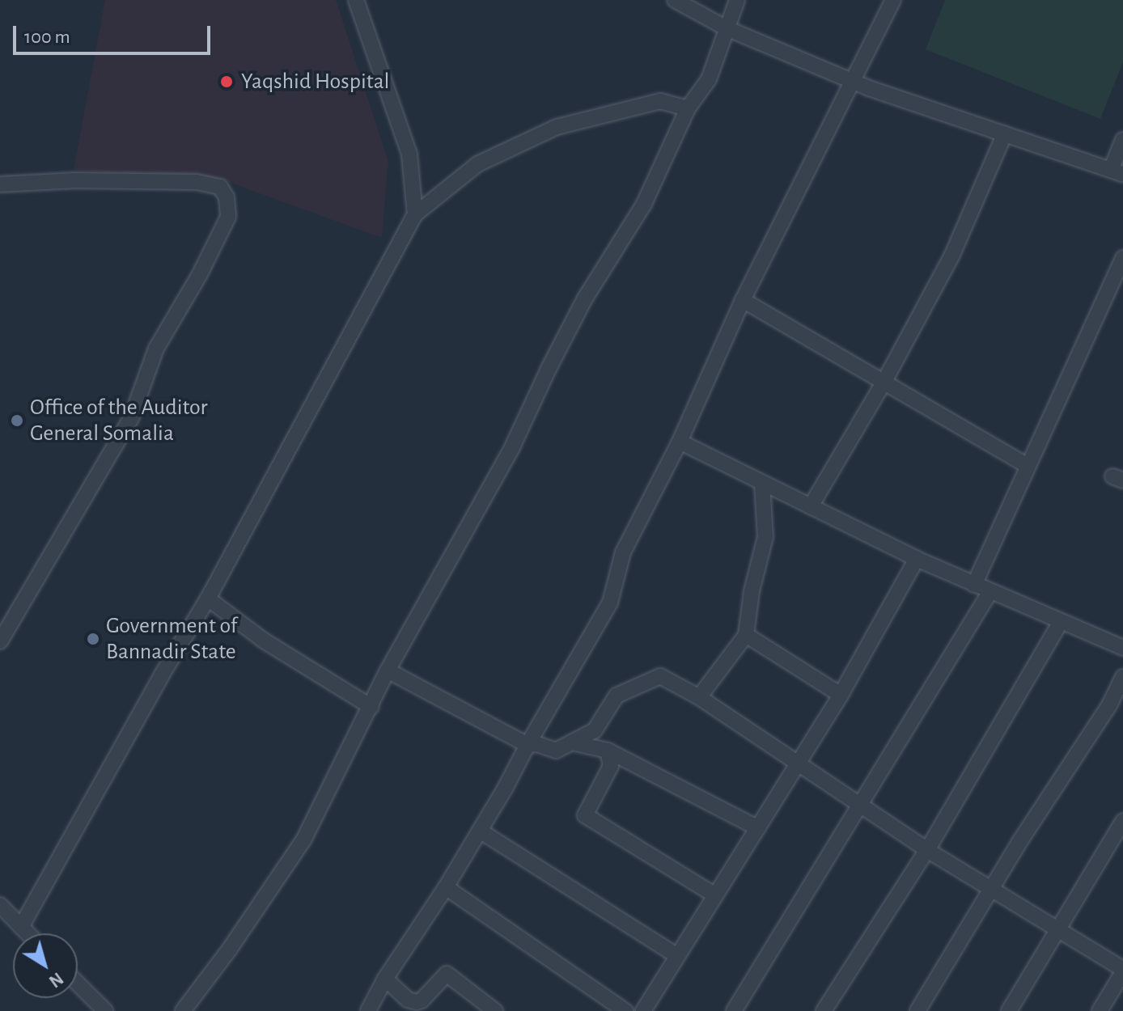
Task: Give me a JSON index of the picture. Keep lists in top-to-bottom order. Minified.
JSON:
{"places":["Yaqshid Hospital","Office of the Auditor General Somalia","Government of Bannadir State"],"scale_bar":"100 m","north":"bottom right"}
